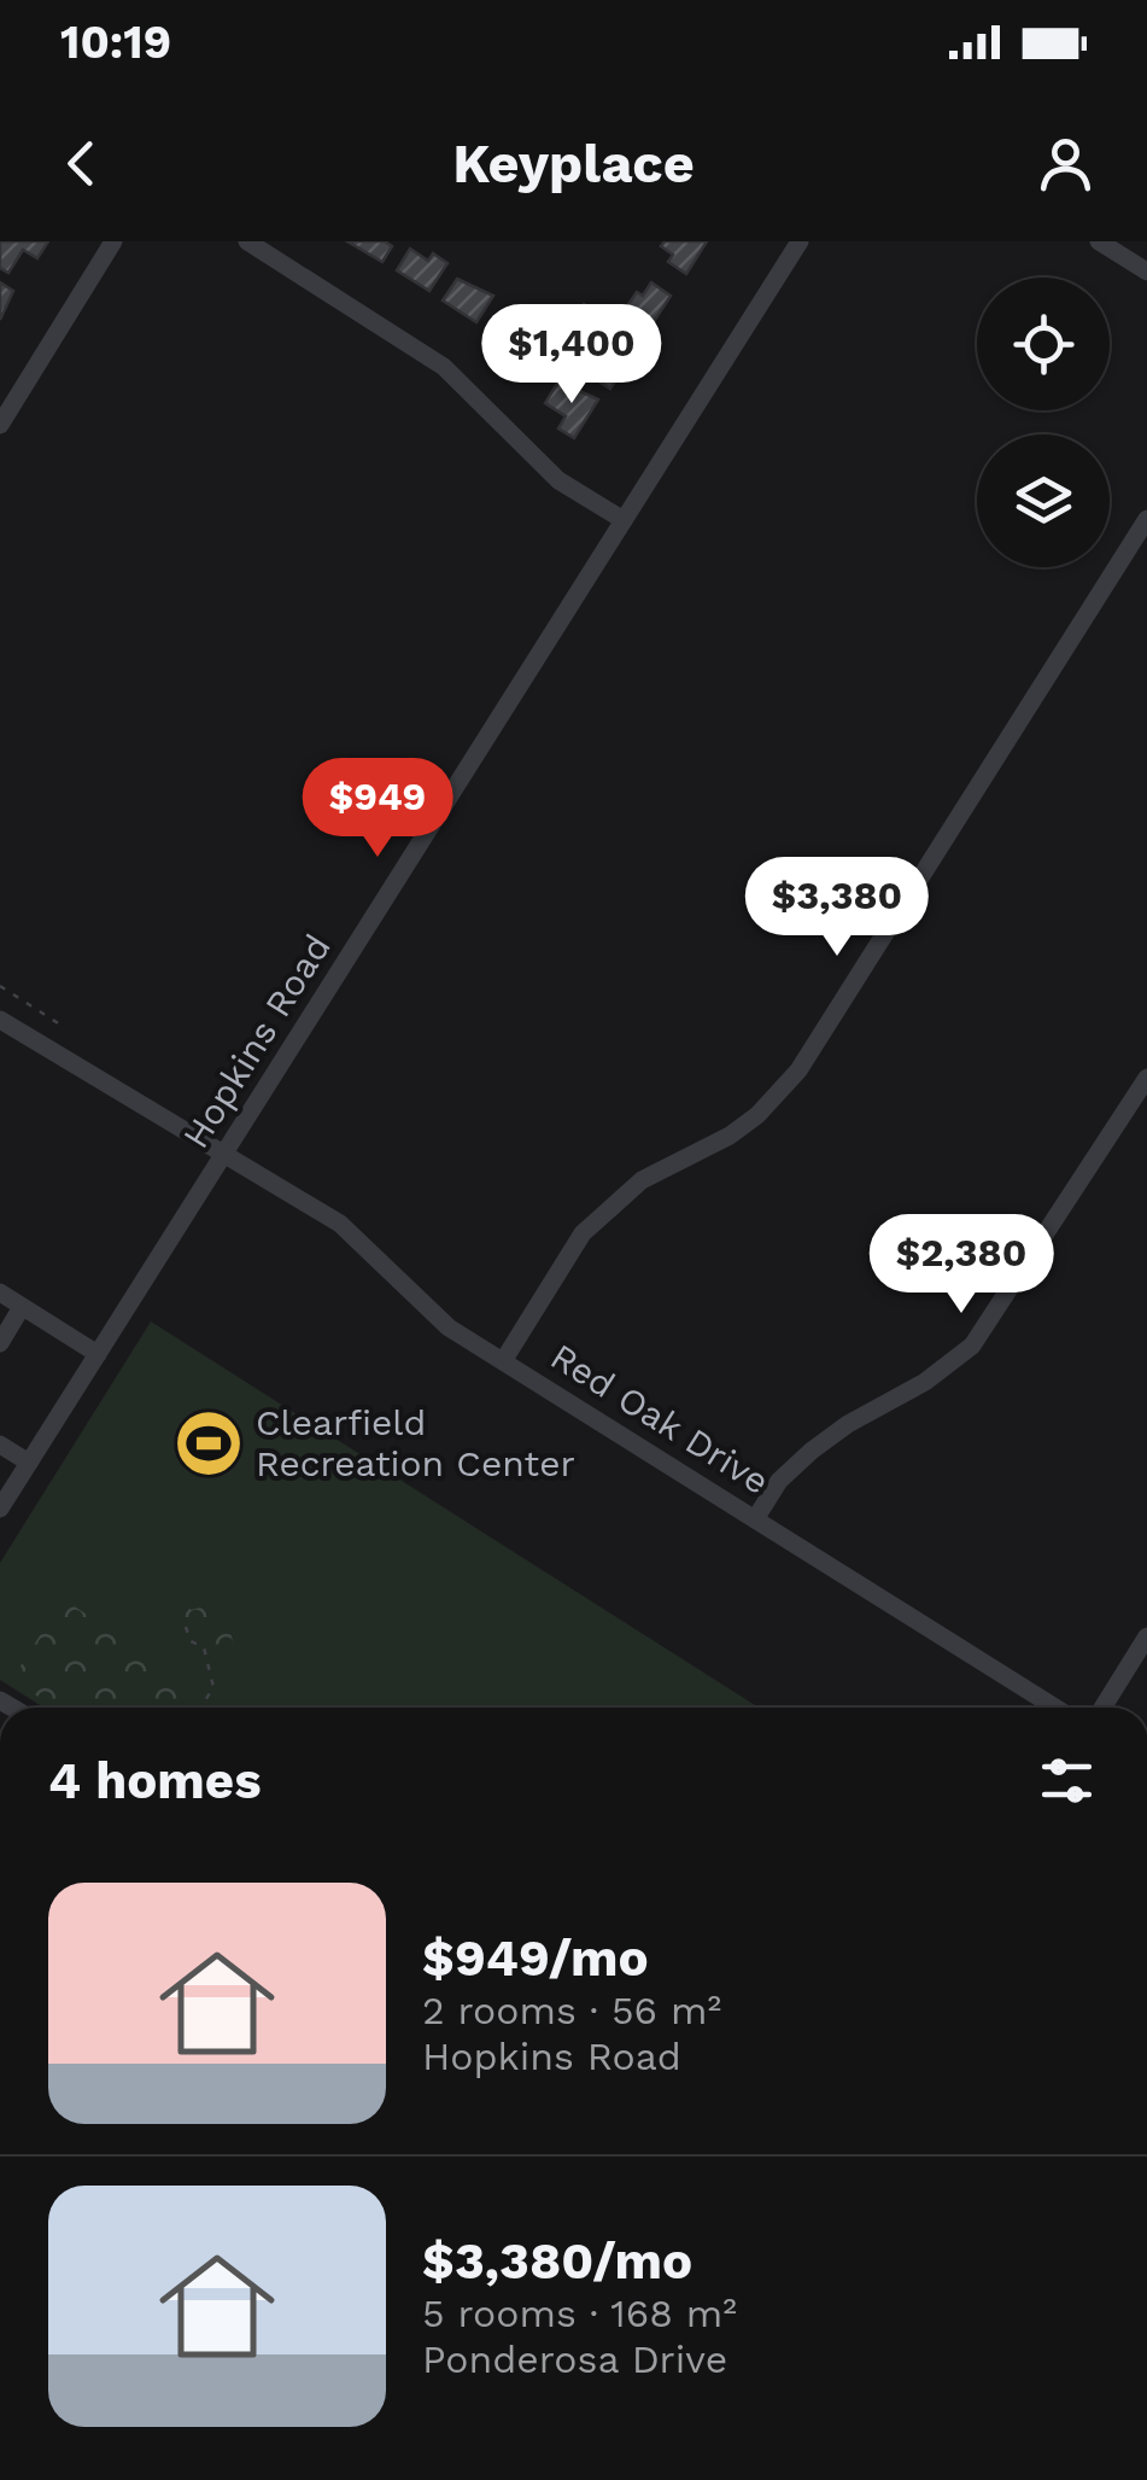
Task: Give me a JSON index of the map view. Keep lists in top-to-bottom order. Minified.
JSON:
{"streets":{"street":["Hopkins Road","Red Oak Drive"]},"crossings":[["Hopkins Road","Red Oak Drive"]],"places":{"sports":["Clearfield Recreation Center"]},"page":{"status":"10:19","header":"Keyplace","price":["$1,400","$949","$3,380","$2,380"],"heading":"4 homes","list":[{"name":"$949/mo","note":"2 rooms · 56 m² · Hopkins Road"},{"name":"$3,380/mo","note":"5 rooms · 168 m² · Ponderosa Drive"}]}}
